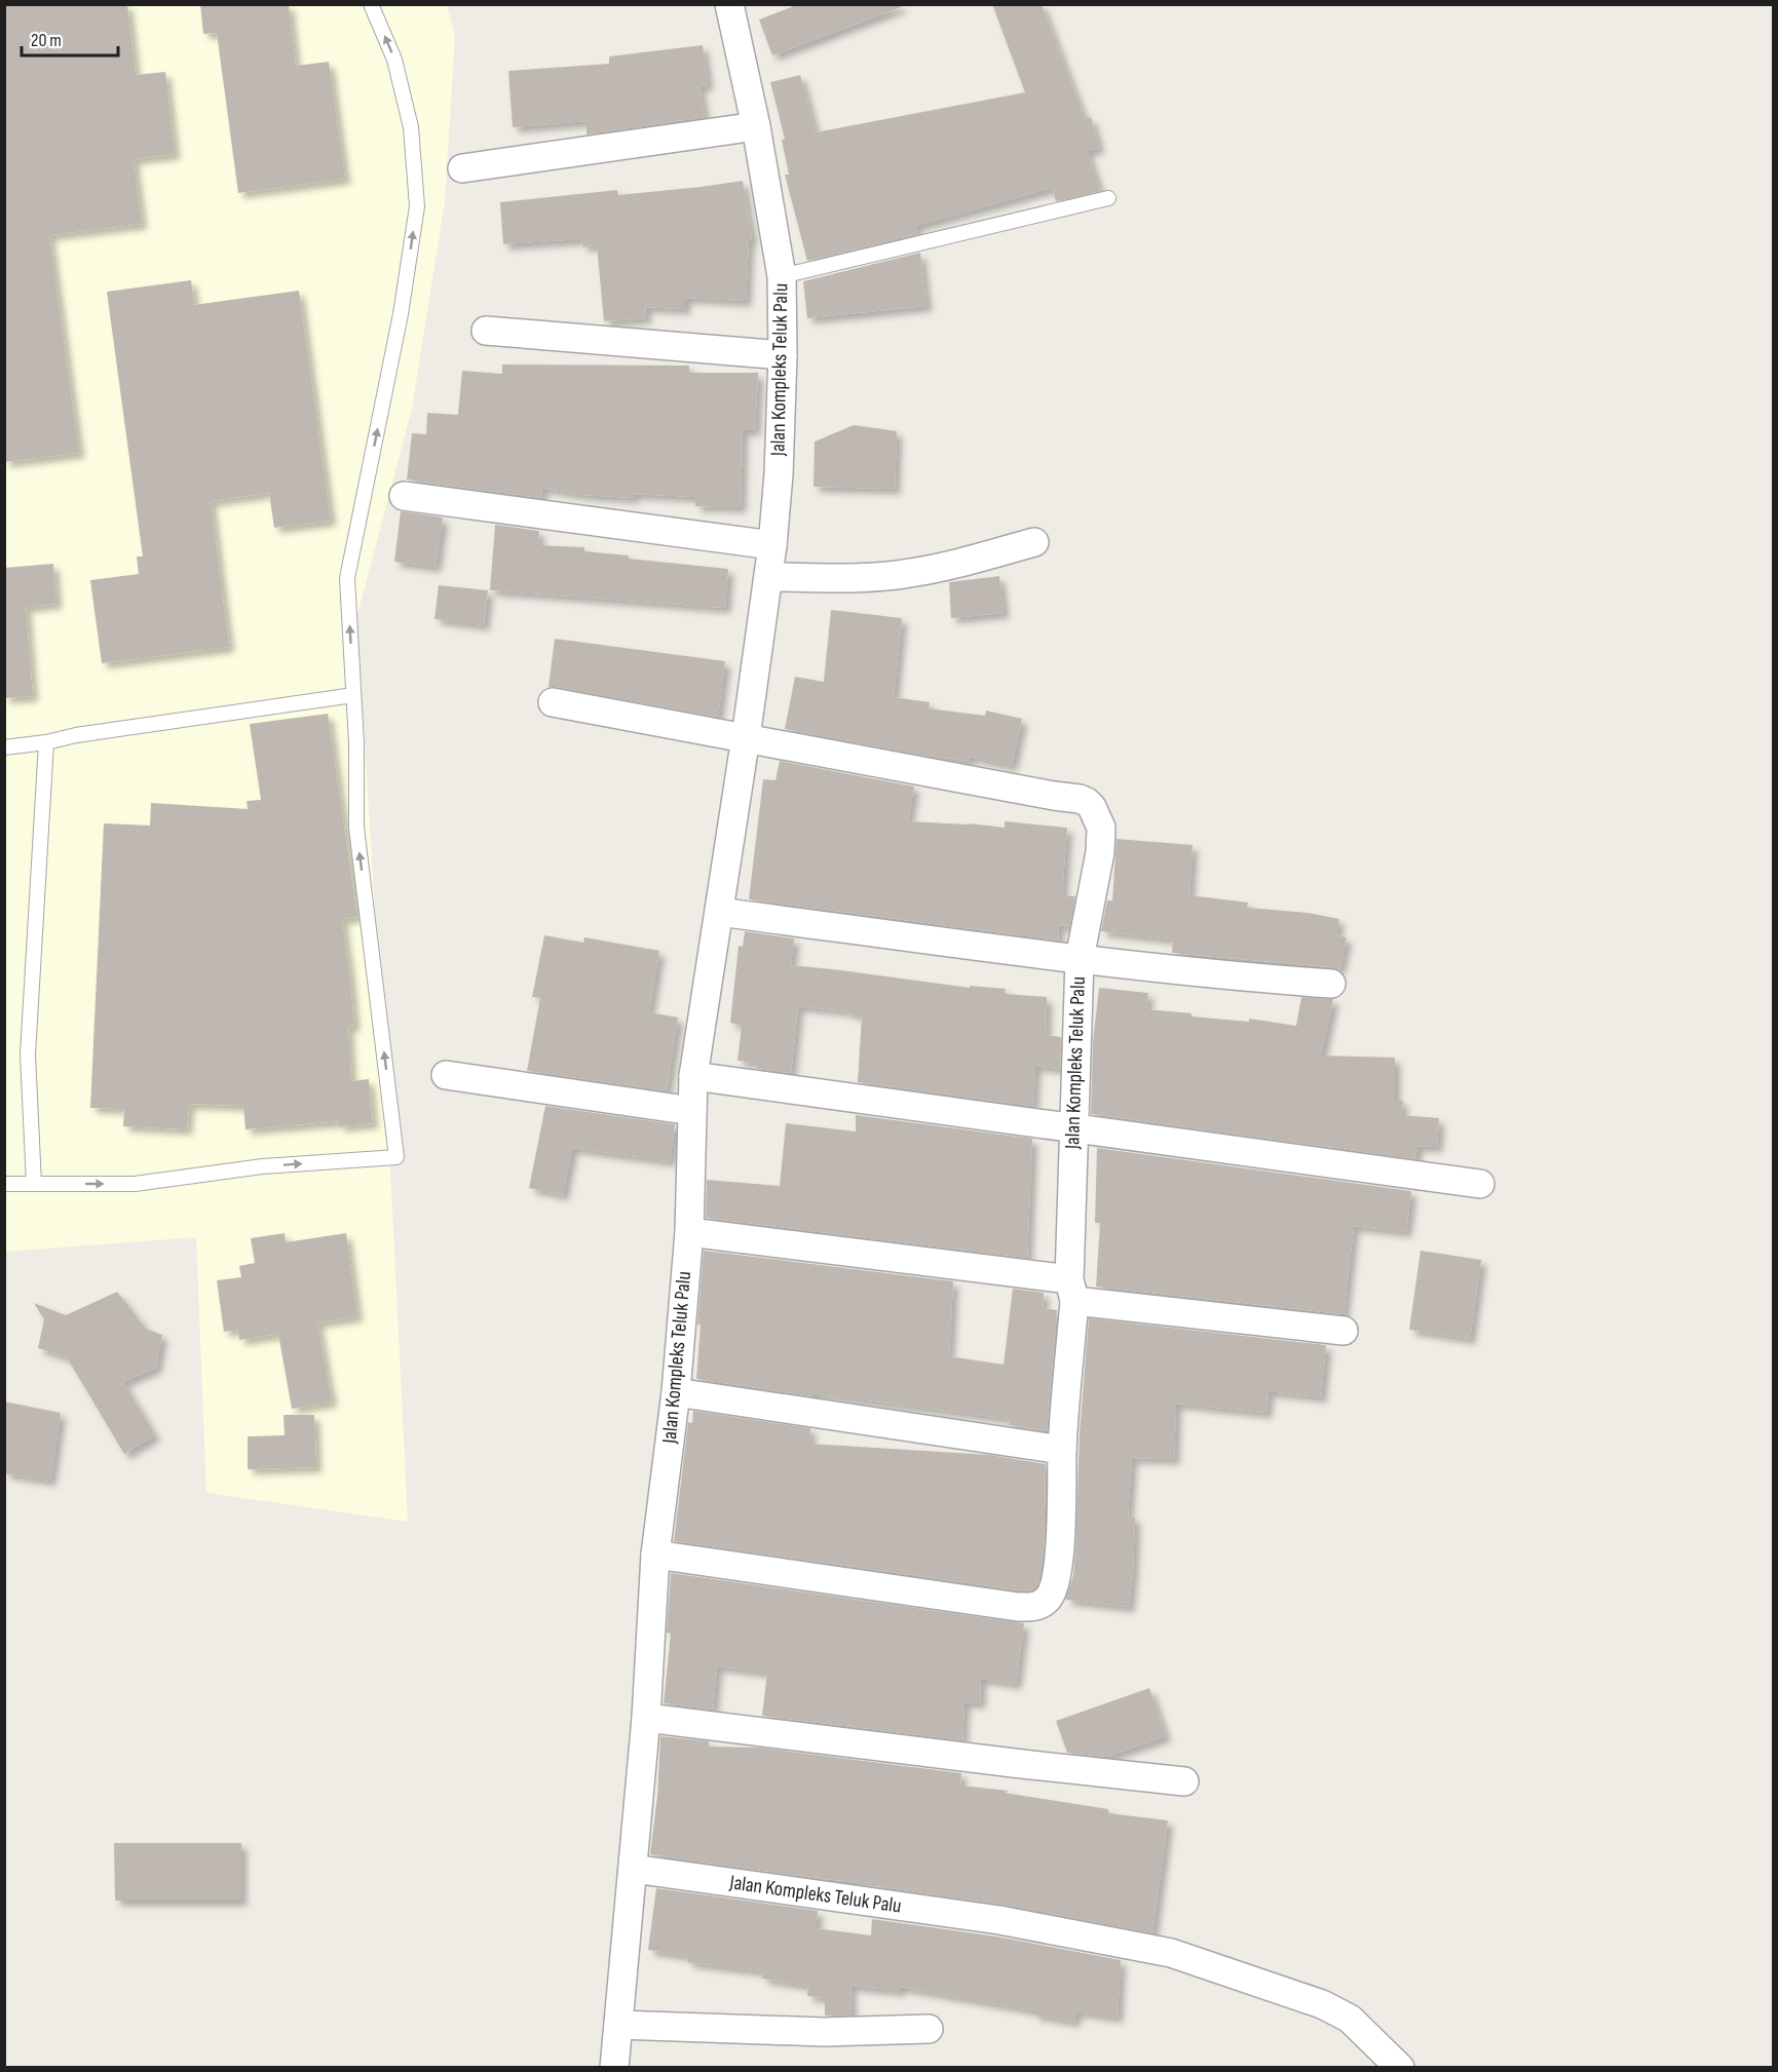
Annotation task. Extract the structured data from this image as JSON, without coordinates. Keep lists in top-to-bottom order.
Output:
{
  "streets": {
    "street": ["Jalan Kompleks Teluk Palu"]
  },
  "scale_bar": "20 m"
}
